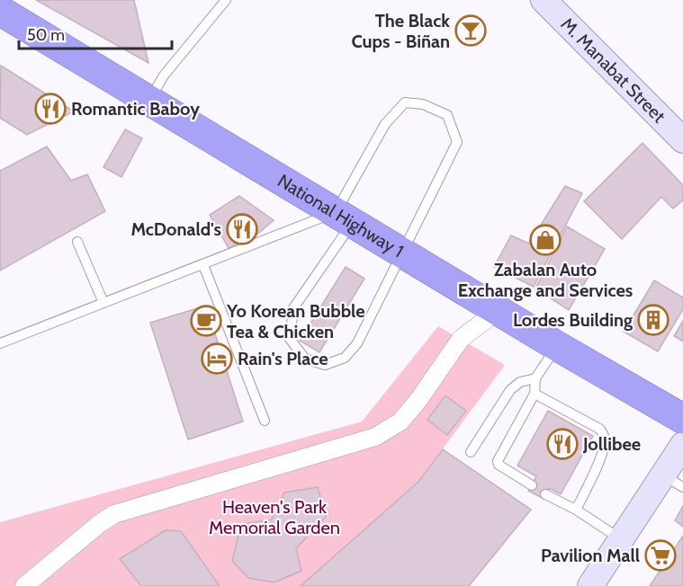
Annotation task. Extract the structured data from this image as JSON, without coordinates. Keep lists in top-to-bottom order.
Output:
{
  "streets": {
    "highway": ["National Highway 1"],
    "main road": ["M. Manabat Street"]
  },
  "parks": ["Heaven's Park Memorial Garden"],
  "places": {
    "bar": ["The Black Cups - Biñan"],
    "restaurant": ["Romantic Baboy", "McDonald's", "Jollibee"],
    "shop": ["Zabalan Auto Exchange and Services"],
    "building": ["Lordes Building"],
    "cafe": ["Yo Korean Bubble Tea & Chicken"],
    "hotel": ["Rain's Place"],
    "supermarket": ["Pavilion Mall"]
  },
  "scale_bar": "50 m"
}
